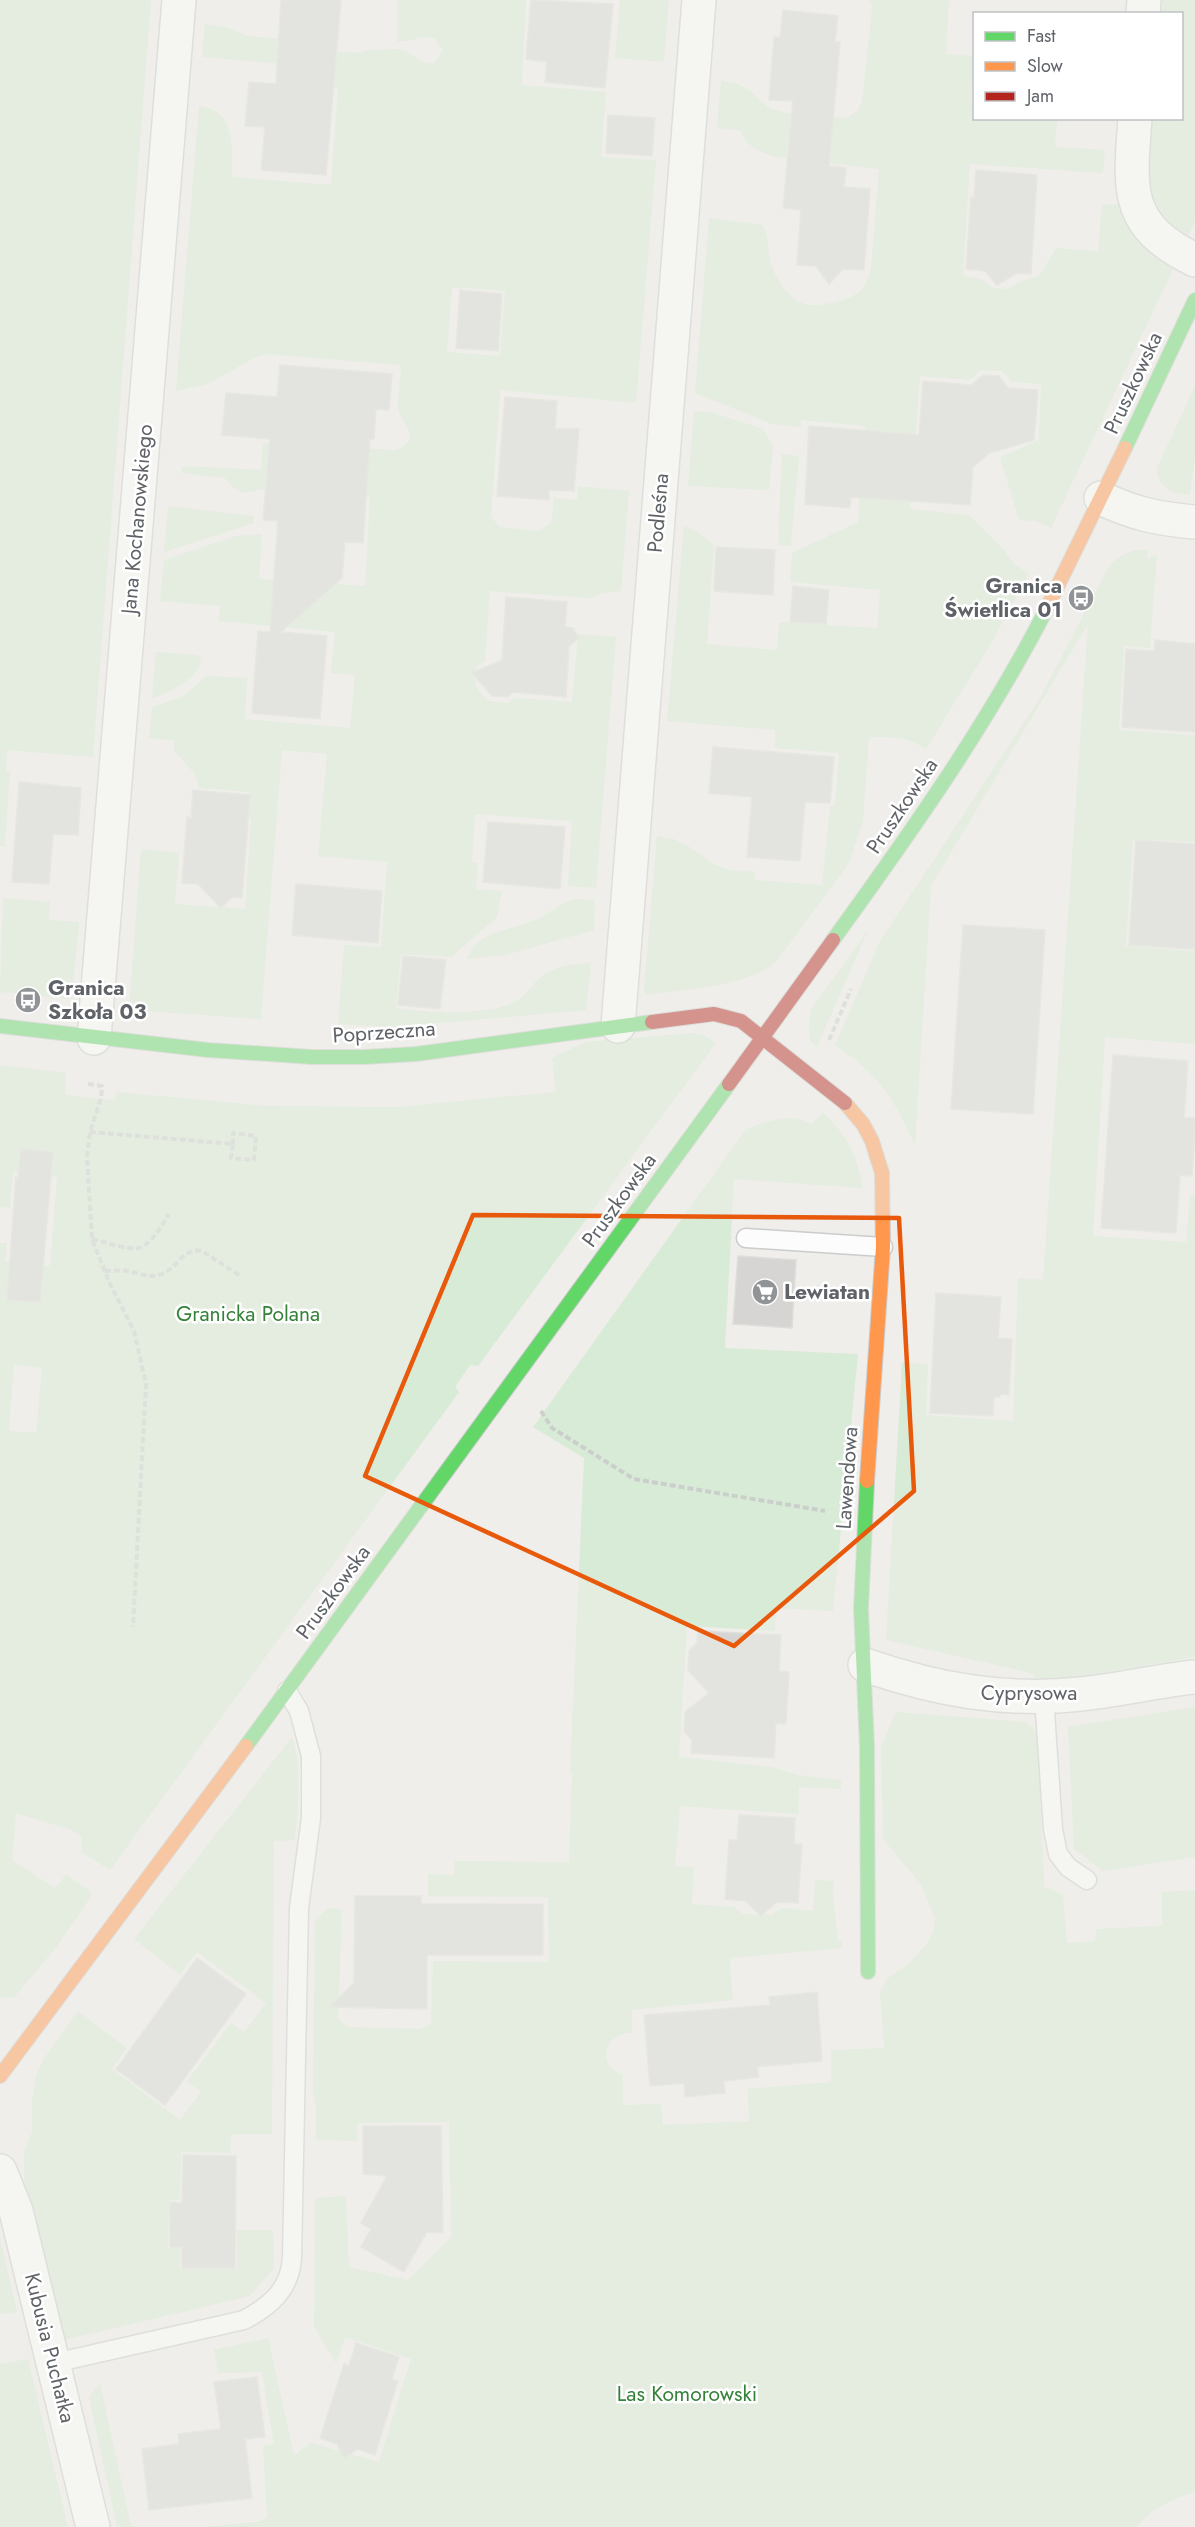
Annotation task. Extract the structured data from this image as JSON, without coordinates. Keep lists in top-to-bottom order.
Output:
{
  "streets": {
    "street": [
      "Pruszkowska",
      "Podleśna",
      "Jana Kochanowskiego",
      "Poprzeczna",
      "Lawendowa",
      "Cyprysowa",
      "Kubusia Puchatka"
    ]
  },
  "crossings": [
    ["Pruszkowska", "Poprzeczna"],
    ["Pruszkowska", "Lawendowa"],
    ["Podleśna", "Poprzeczna"],
    ["Jana Kochanowskiego", "Poprzeczna"],
    ["Poprzeczna", "Lawendowa"],
    ["Lawendowa", "Cyprysowa"]
  ],
  "parks": ["Granicka Polana", "Las Komorowski"],
  "places": {
    "bus stop": ["Granica Świetlica 01", "Granica Szkoła 03"],
    "supermarket": ["Lewiatan"]
  },
  "legend": ["Fast", "Slow", "Jam"]
}
